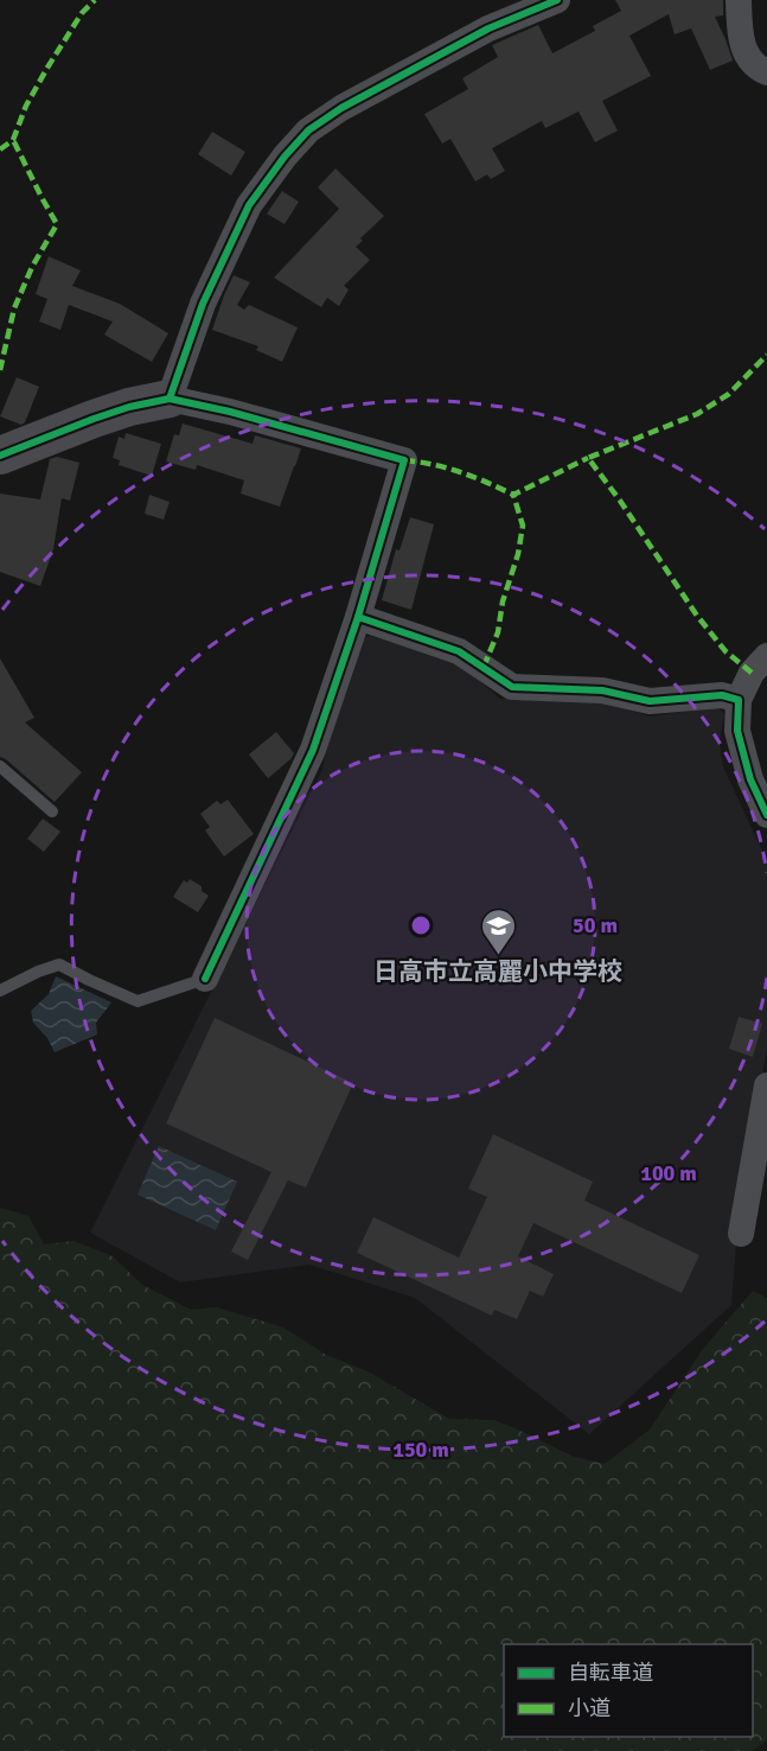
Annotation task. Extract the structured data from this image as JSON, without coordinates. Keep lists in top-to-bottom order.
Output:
{
  "places": {
    "school or university": ["日高市立高麗小中学校"]
  },
  "legend": ["自転車道", "小道"],
  "rings": ["50 m", "100 m", "150 m"]
}
